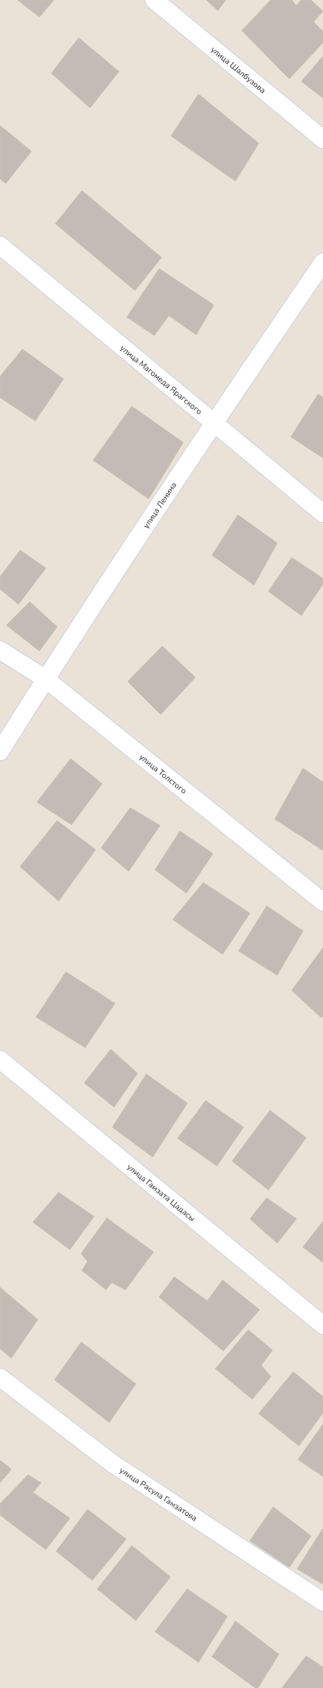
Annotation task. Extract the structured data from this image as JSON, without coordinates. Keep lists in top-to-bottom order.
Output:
{
  "streets": {
    "street": [
      "улица Шалбузова",
      "улица Магомеда Ярагского",
      "улица Ленина",
      "улица Толстого",
      "улица Гамзата Цадасы",
      "улица Расула Гамзатова"
    ]
  },
  "crossings": [
    ["улица Магомеда Ярагского", "улица Ленина"],
    ["улица Ленина", "улица Толстого"]
  ]
}
